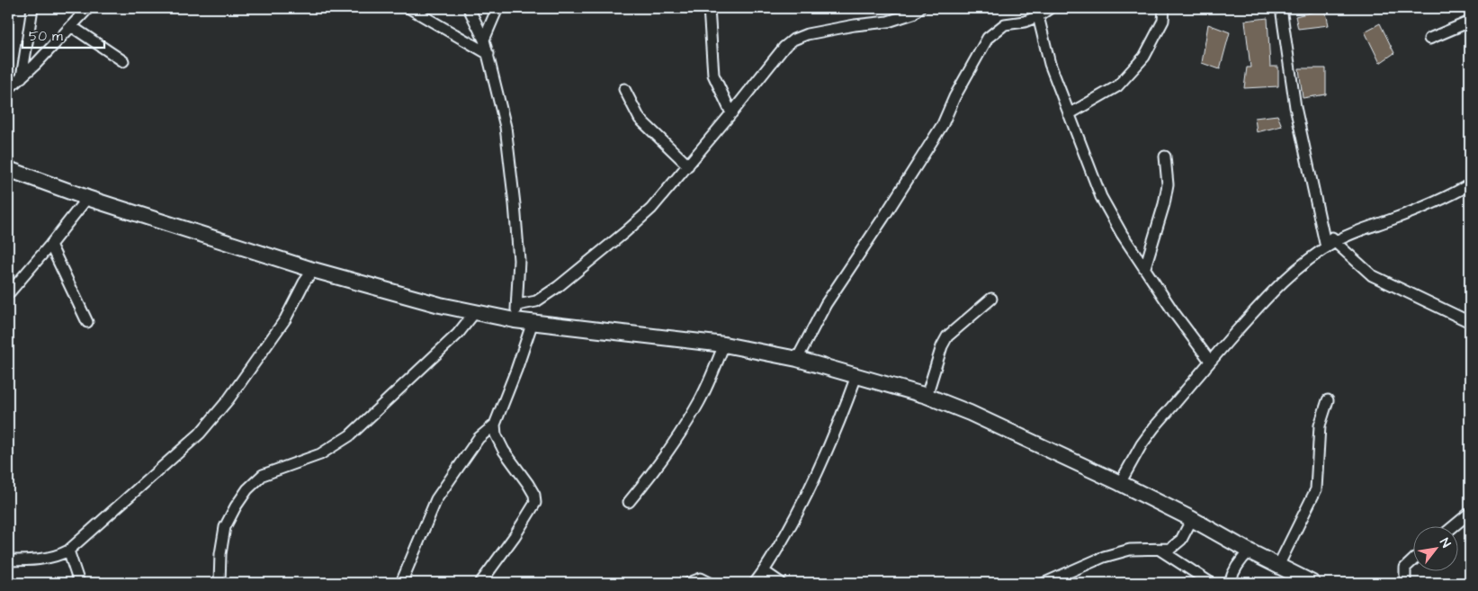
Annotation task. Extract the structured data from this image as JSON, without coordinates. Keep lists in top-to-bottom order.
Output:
{
  "scale_bar": "50 m",
  "north": "top right"
}
